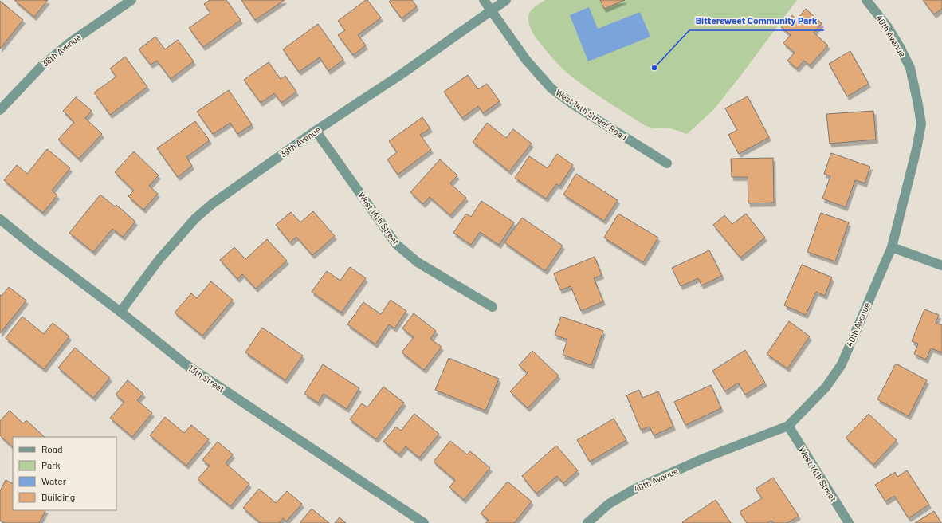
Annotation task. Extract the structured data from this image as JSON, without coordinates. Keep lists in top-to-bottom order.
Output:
{
  "streets": {
    "street": [
      "40th Avenue",
      "38th Avenue",
      "West 14th Street Road",
      "39th Avenue",
      "West 14th Street",
      "13th Street"
    ]
  },
  "crossings": [
    ["40th Avenue", "West 14th Street"],
    ["West 14th Street Road", "39th Avenue"],
    ["39th Avenue", "West 14th Street"],
    ["39th Avenue", "13th Street"]
  ],
  "places": ["Bittersweet Community Park"],
  "legend": [
    "Road",
    "Park",
    "Water",
    "Building"
  ]
}
